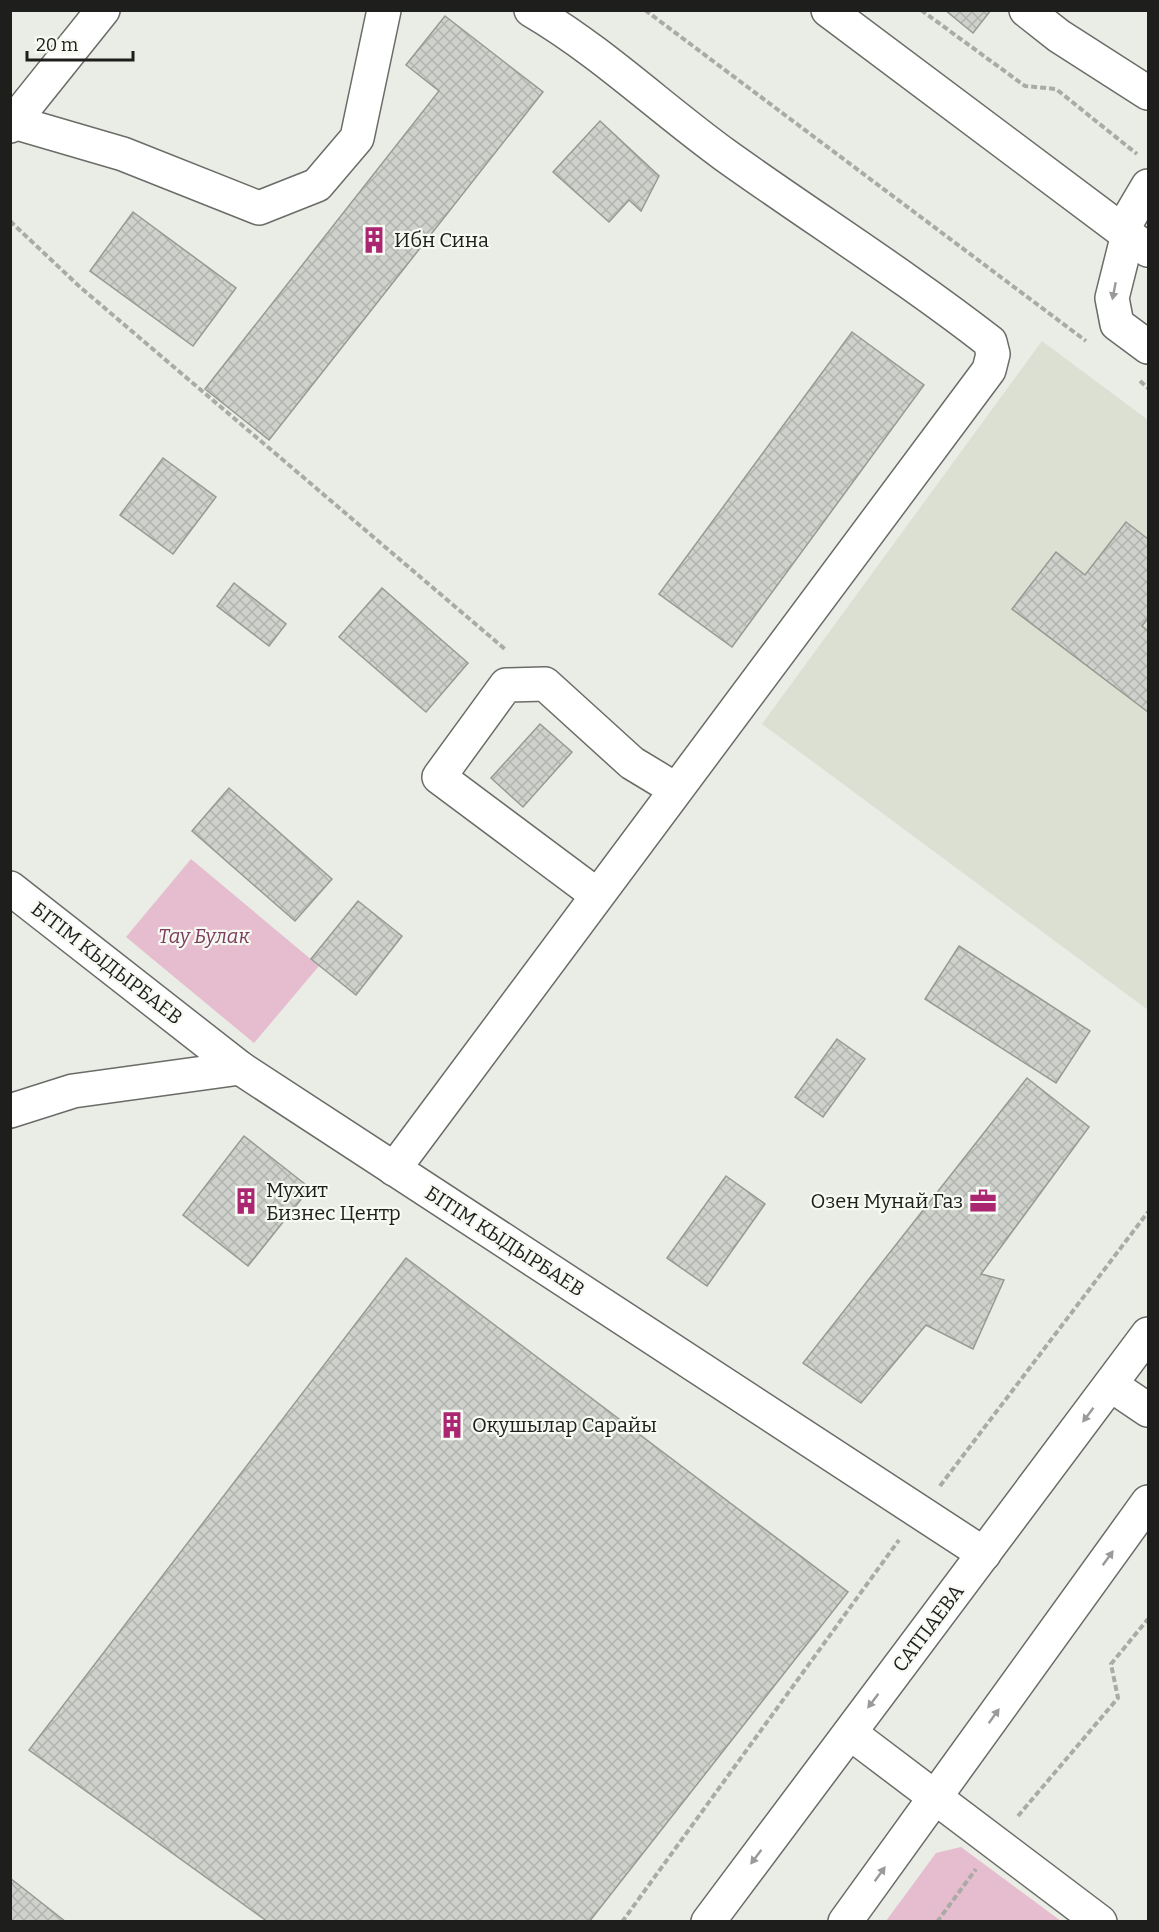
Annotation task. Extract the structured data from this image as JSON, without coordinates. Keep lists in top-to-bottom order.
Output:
{
  "streets": {
    "street": ["БIТIМ КЫДЫРБАЕВ", "САТПАЕВА"]
  },
  "crossings": [
    ["БIТIМ КЫДЫРБАЕВ", "САТПАЕВА"]
  ],
  "parks": ["Тау Булак"],
  "places": {
    "building": ["Ибн Сина", "Мухит Бизнес Центр", "Оқушылар Сарайы"],
    "office": ["Озен Мунай Газ"]
  },
  "scale_bar": "20 m"
}
